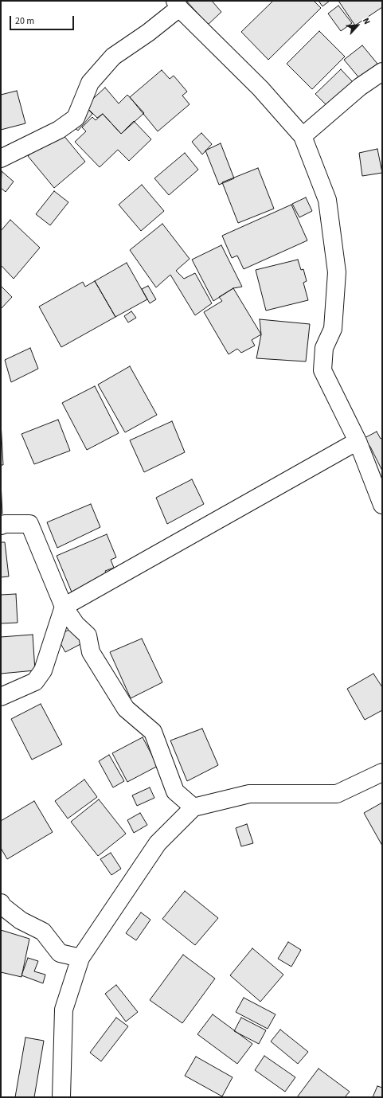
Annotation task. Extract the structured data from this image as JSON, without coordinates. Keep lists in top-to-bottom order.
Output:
{
  "scale_bar": "20 m",
  "north": "top right"
}
